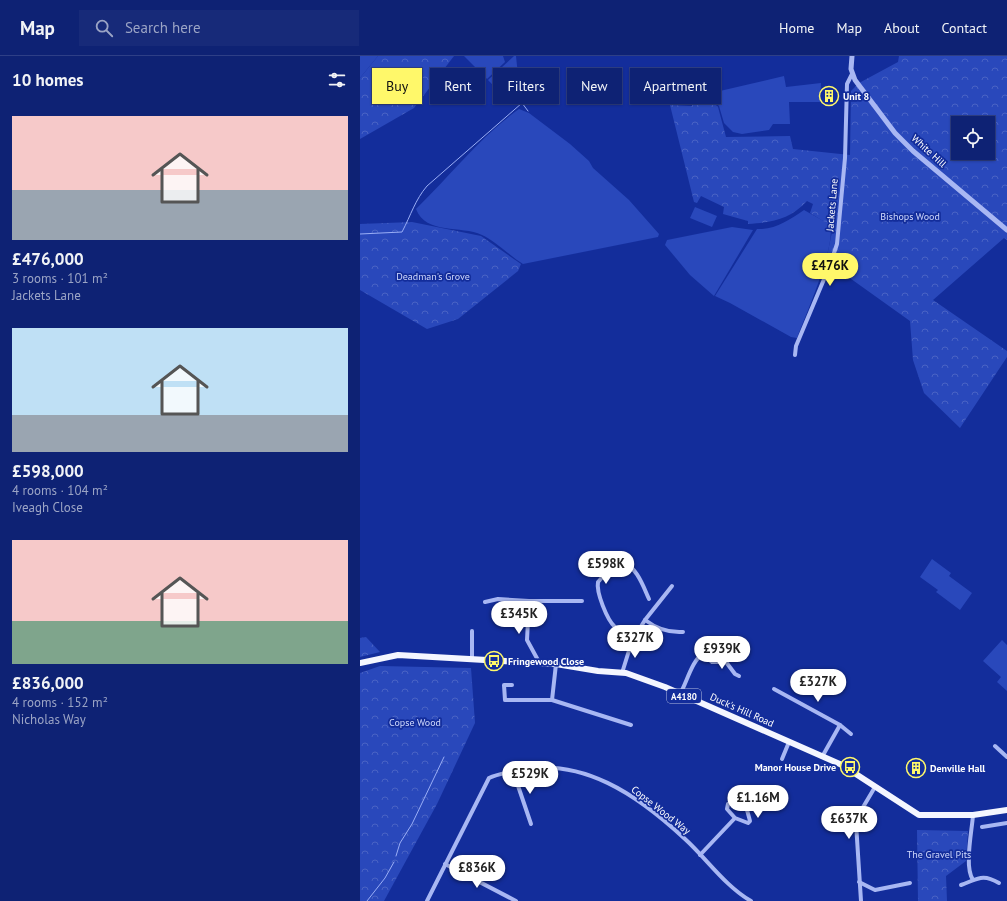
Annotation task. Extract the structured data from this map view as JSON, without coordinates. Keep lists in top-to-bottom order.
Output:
{
  "streets": {
    "main road": ["A4180", "Duck's Hill Road"],
    "street": ["White Hill", "Jackets Lane", "Copse Wood Way"]
  },
  "crossings": [
    ["White Hill", "Jackets Lane"]
  ],
  "parks": [
    "Bishops Wood",
    "Deadman's Grove",
    "Copse Wood",
    "The Gravel Pits"
  ],
  "places": {
    "building": ["Unit 8", "Denville Hall"],
    "bus stop": ["Fringewood Close", "Manor House Drive"]
  },
  "page": {
    "header": "Map",
    "search": "Search here",
    "nav": [
      "Home",
      "Map",
      "About",
      "Contact"
    ],
    "heading": "10 homes",
    "chip": [
      "Buy",
      "Rent",
      "Filters",
      "New",
      "Apartment"
    ],
    "list": [
      {
        "name": "£476,000",
        "note": "3 rooms · 101 m² · Jackets Lane"
      },
      {
        "name": "£598,000",
        "note": "4 rooms · 104 m² · Iveagh Close"
      },
      {
        "name": "£836,000",
        "note": "4 rooms · 152 m² · Nicholas Way"
      }
    ],
    "price": [
      "£476K",
      "£598K",
      "£345K",
      "£327K",
      "£939K",
      "£327K",
      "£529K",
      "£1.16M",
      "£637K",
      "£836K"
    ]
  }
}
